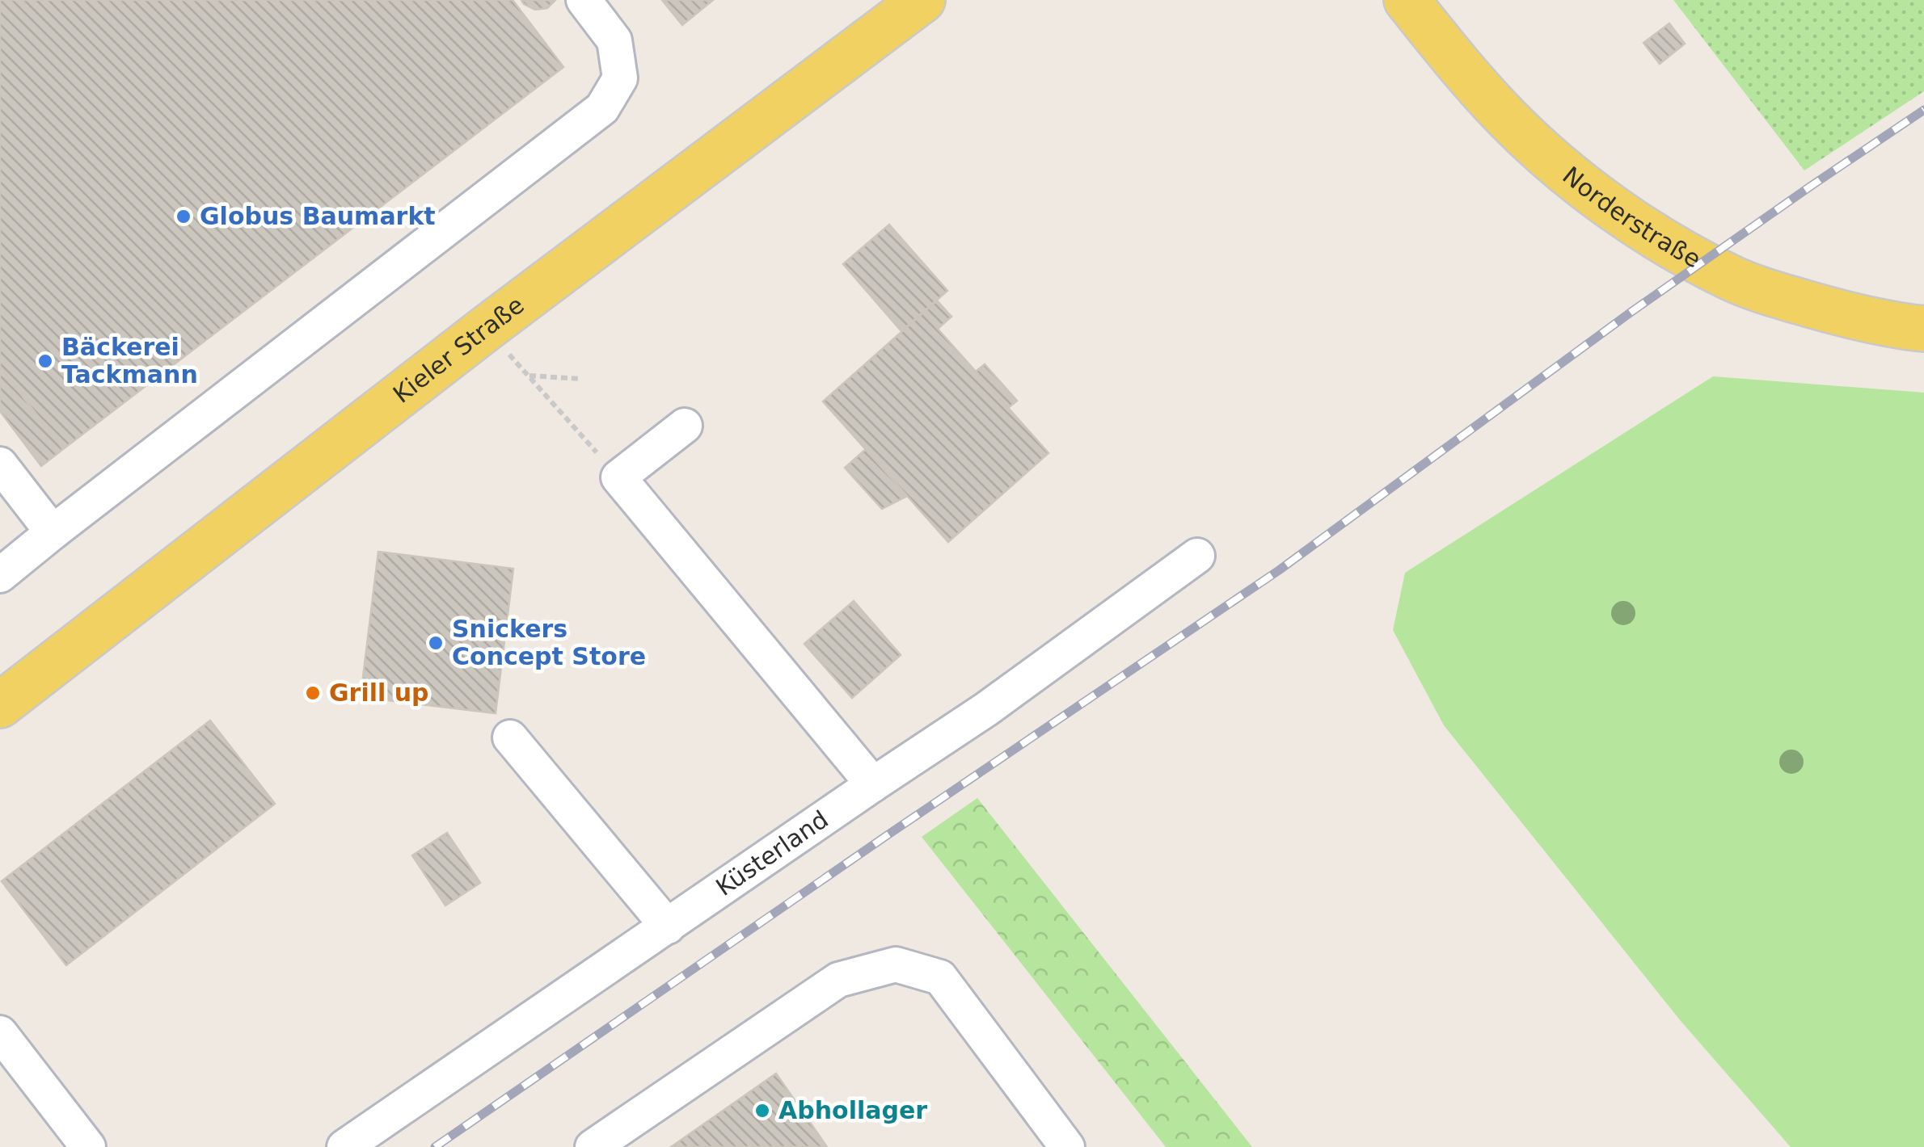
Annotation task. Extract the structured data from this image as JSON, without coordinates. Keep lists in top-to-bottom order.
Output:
{
  "streets": {
    "main road": ["Norderstraße", "Kieler Straße"],
    "street": ["Küsterland"]
  },
  "places": [
    "Globus Baumarkt",
    "Bäckerei Tackmann",
    "Snickers Concept Store",
    "Grill up",
    "Abhollager"
  ]
}
